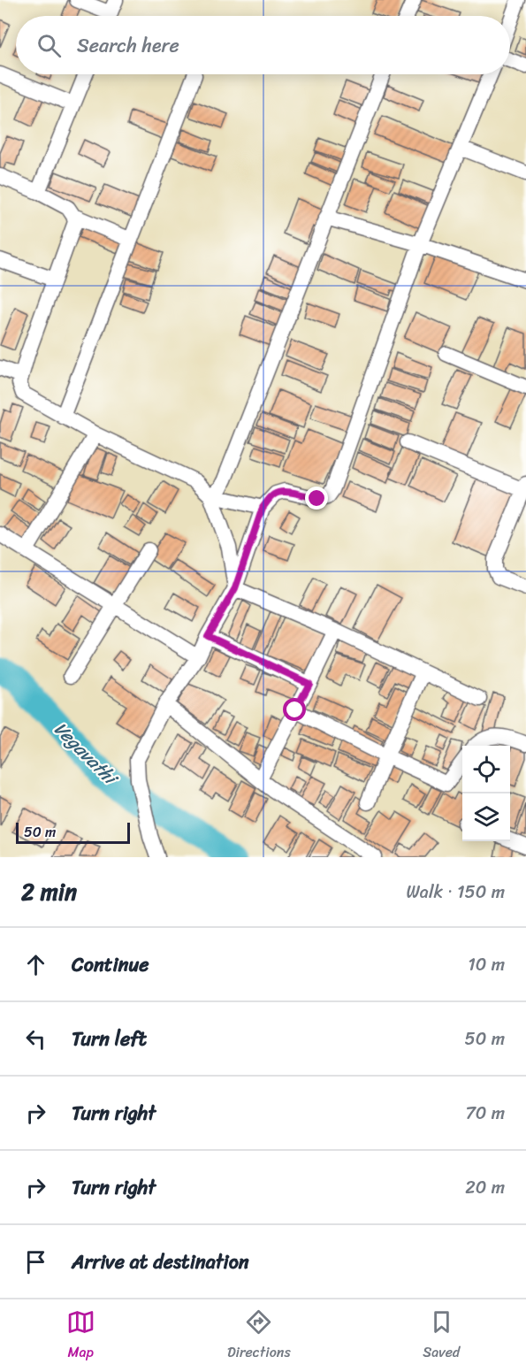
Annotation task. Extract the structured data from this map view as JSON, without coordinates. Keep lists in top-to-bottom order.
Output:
{
  "water": ["Vegavathi"],
  "scale_bar": "50 m",
  "page": {
    "search": "Search here",
    "scale": "50 m",
    "heading": ["2 min", "Walk · 150 m"],
    "list": [
      ["Continue", "10 m"],
      ["Turn left", "50 m"],
      ["Turn right", "70 m"],
      ["Turn right", "20 m"],
      "Arrive at destination"
    ],
    "nav": ["Map", "Directions", "Saved"]
  }
}
